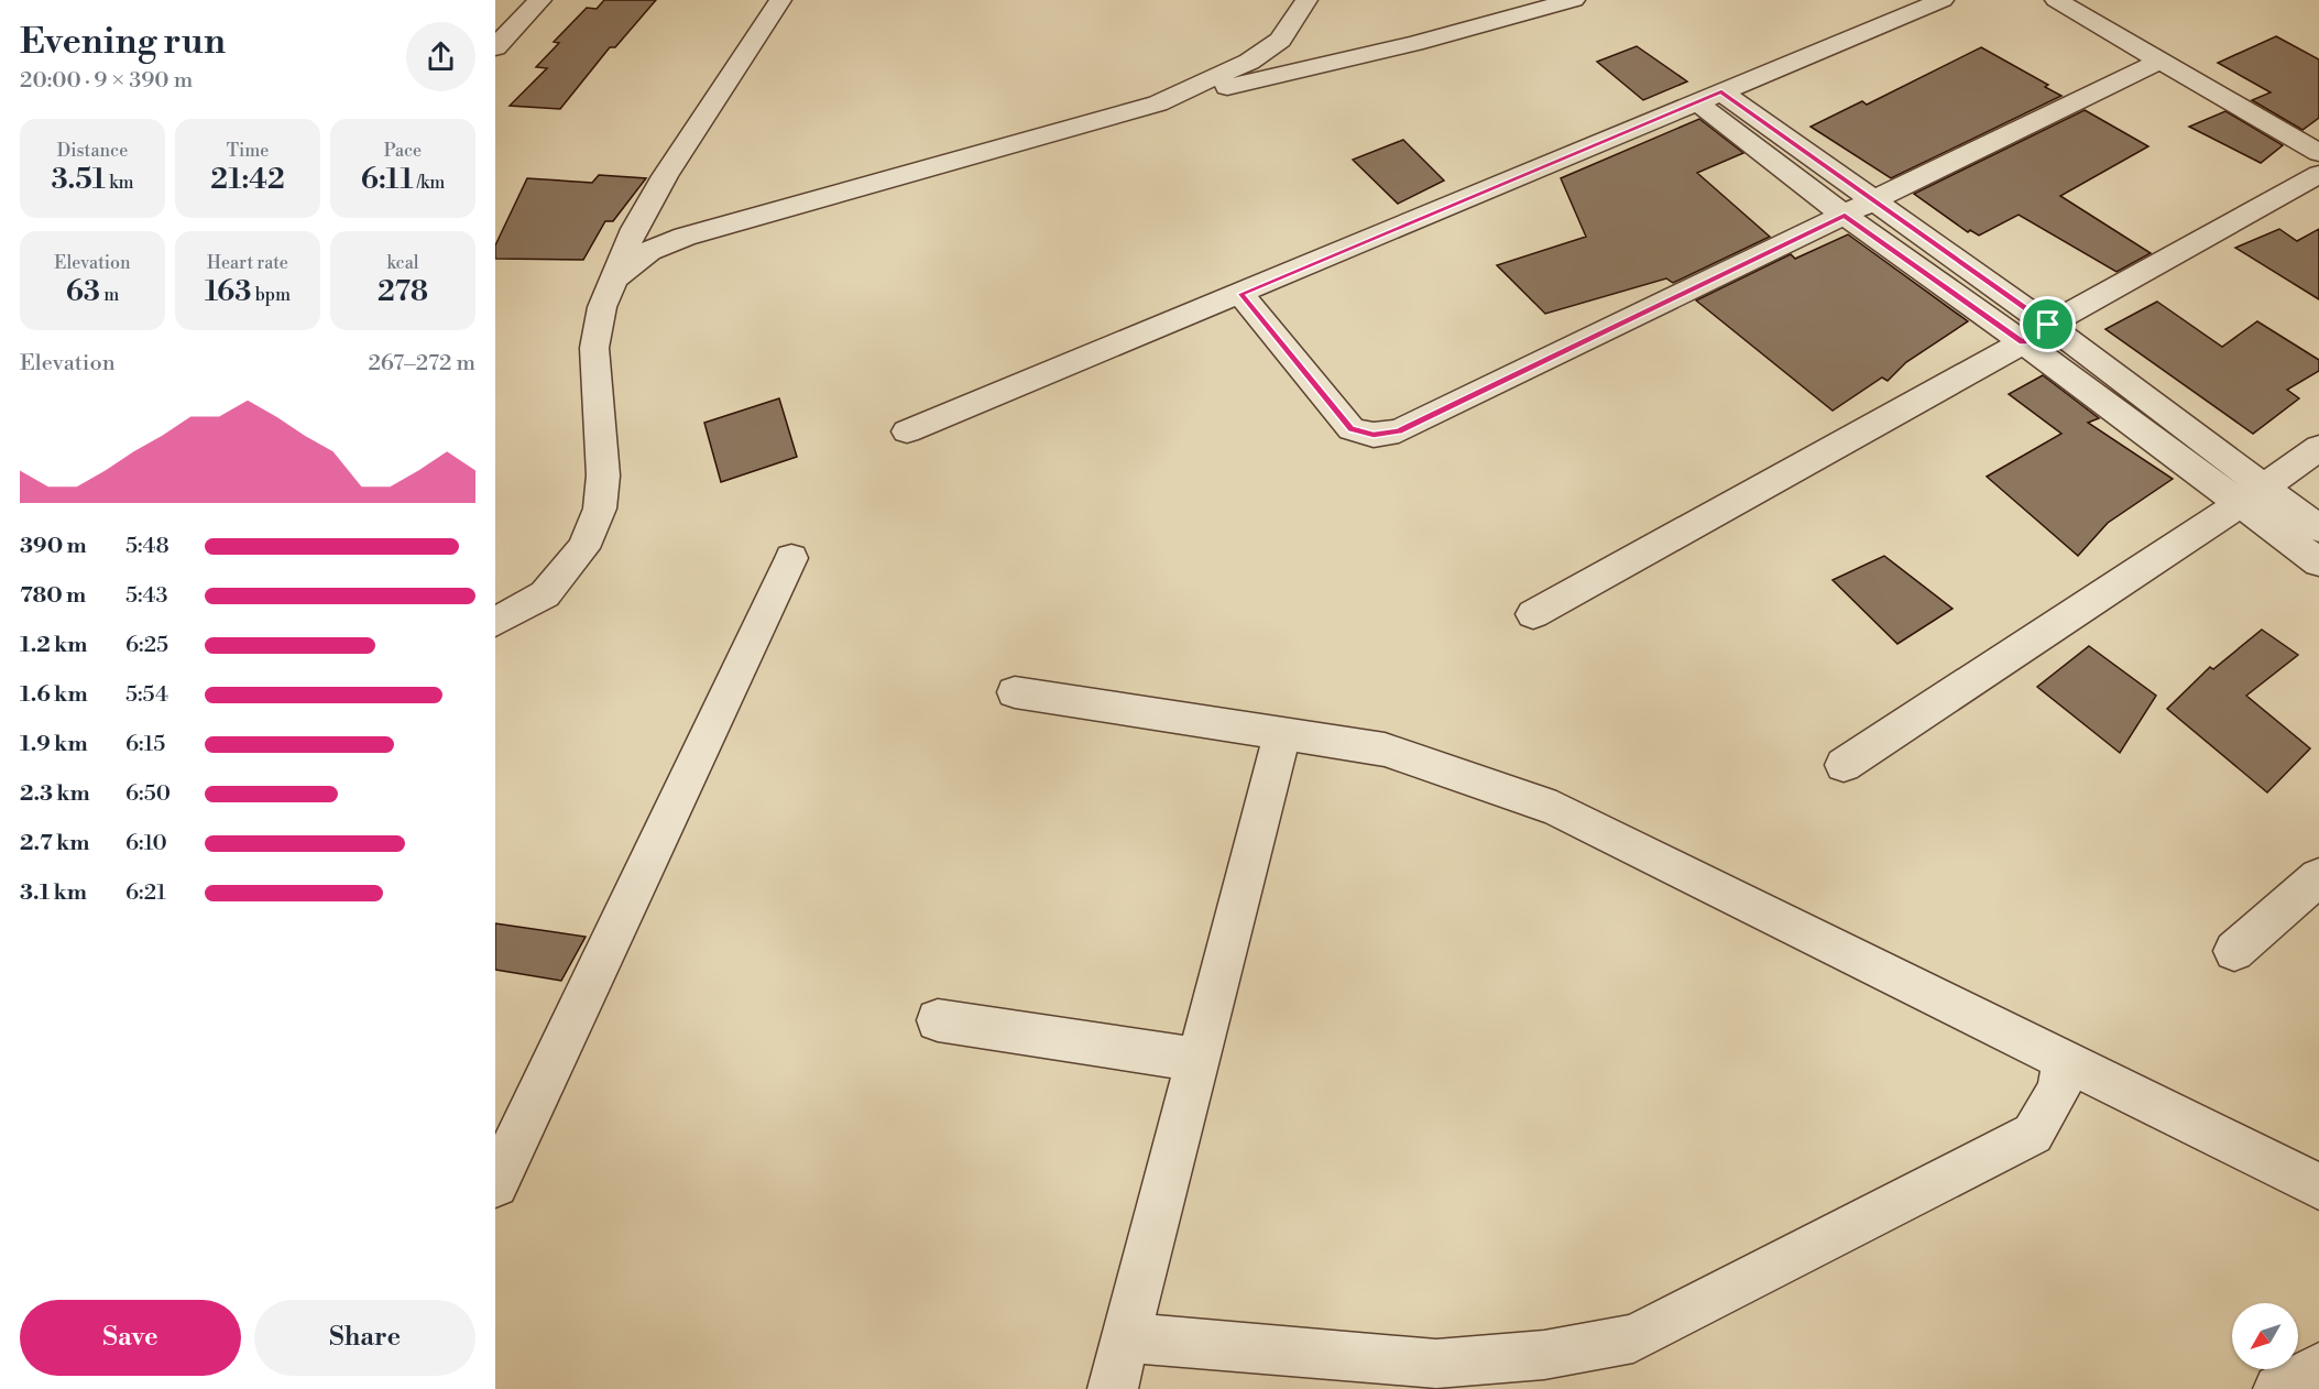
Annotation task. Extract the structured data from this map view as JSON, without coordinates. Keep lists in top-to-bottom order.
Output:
{
  "north": "bottom left",
  "page": {
    "heading": ["Evening run", "20:00 · 9 × 390 m"],
    "stats": [
      ["Distance", "3.51 km"],
      ["Time", "21:42"],
      ["Pace", "6:11 /km"],
      ["Elevation", "63 m"],
      ["Heart rate", "163 bpm"],
      ["kcal", "278"]
    ],
    "chart": ["Elevation", "267–272 m"],
    "list": [
      {
        "name": "390 m",
        "note": "5:48"
      },
      {
        "name": "780 m",
        "note": "5:43"
      },
      {
        "name": "1.2 km",
        "note": "6:25"
      },
      {
        "name": "1.6 km",
        "note": "5:54"
      },
      {
        "name": "1.9 km",
        "note": "6:15"
      },
      {
        "name": "2.3 km",
        "note": "6:50"
      },
      {
        "name": "2.7 km",
        "note": "6:10"
      },
      {
        "name": "3.1 km",
        "note": "6:21"
      }
    ],
    "buttons": ["Save", "Share"]
  }
}
